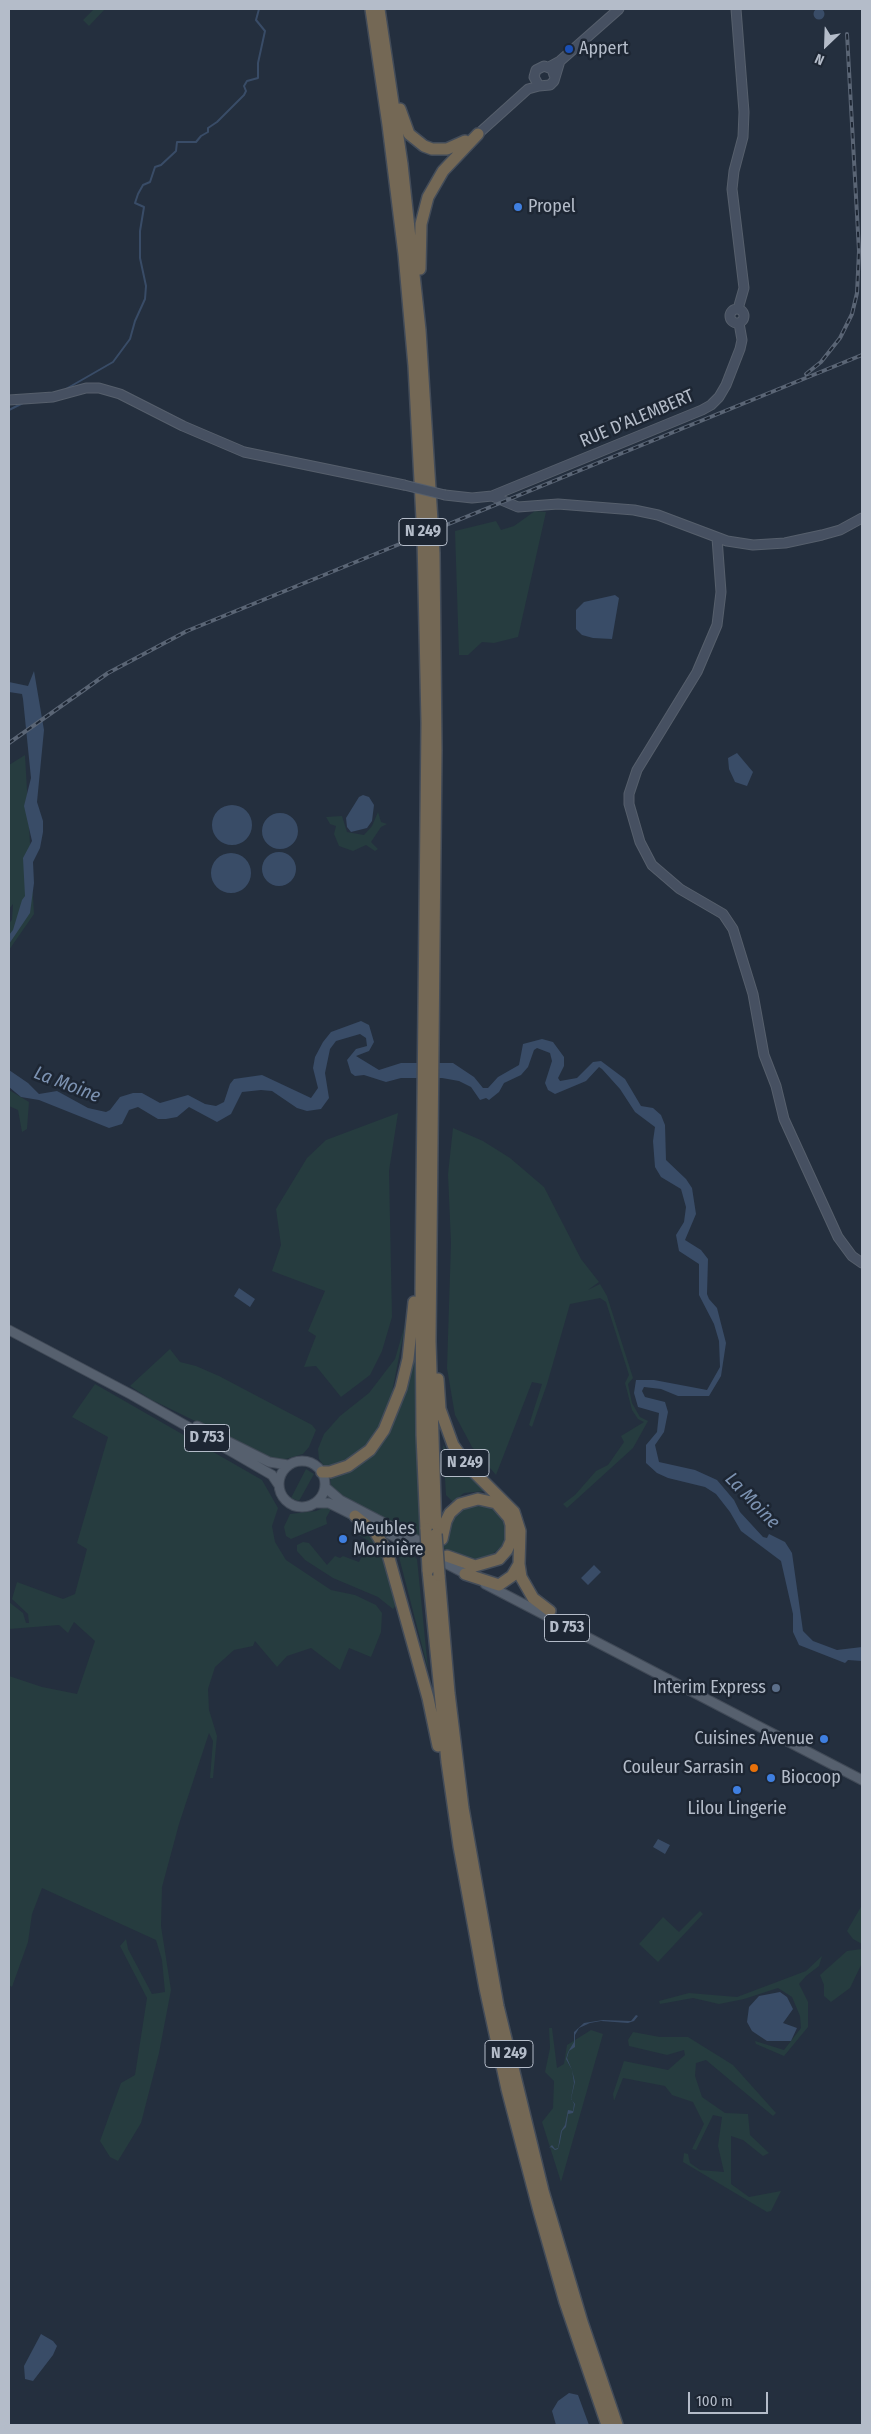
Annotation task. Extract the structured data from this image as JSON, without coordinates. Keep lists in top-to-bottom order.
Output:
{
  "streets": {
    "highway": ["N 249"],
    "main road": ["D 753"],
    "street": ["RUE D’ALEMBERT"]
  },
  "crossings": [
    ["N 249", "D 753"]
  ],
  "water": ["La Moine"],
  "places": [
    "Appert",
    "Propel",
    "Meubles Morinière",
    "Interim Express",
    "Cuisines Avenue",
    "Couleur Sarrasin",
    "Biocoop",
    "Lilou Lingerie"
  ],
  "scale_bar": "100 m",
  "north": "bottom left"
}
